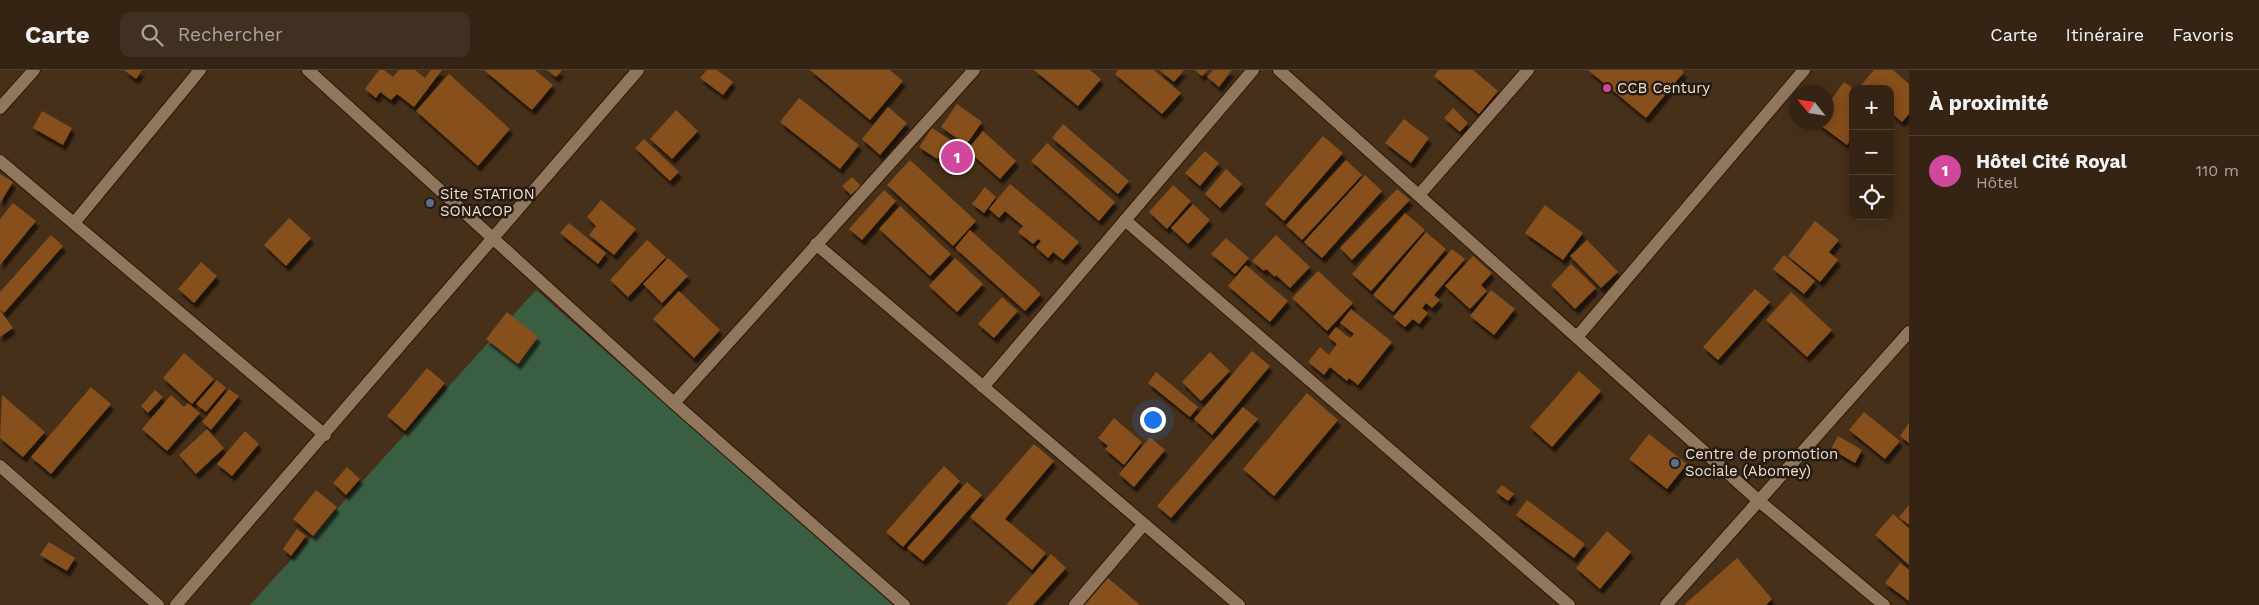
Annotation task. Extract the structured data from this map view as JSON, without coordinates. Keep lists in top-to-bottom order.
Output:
{
  "places": ["CCB Century", "Site STATION SONACOP", "Centre de promotion Sociale (Abomey)"],
  "north": "top left",
  "page": {
    "header": "Carte",
    "search": "Rechercher",
    "nav": ["Carte", "Itinéraire", "Favoris"],
    "heading": "À proximité",
    "map_buttons": ["+", "−"],
    "list": [
      {
        "mark": "1",
        "name": "Hôtel Cité Royal",
        "note": "Hôtel",
        "value": "110 m"
      }
    ],
    "pins": "1"
  }
}
